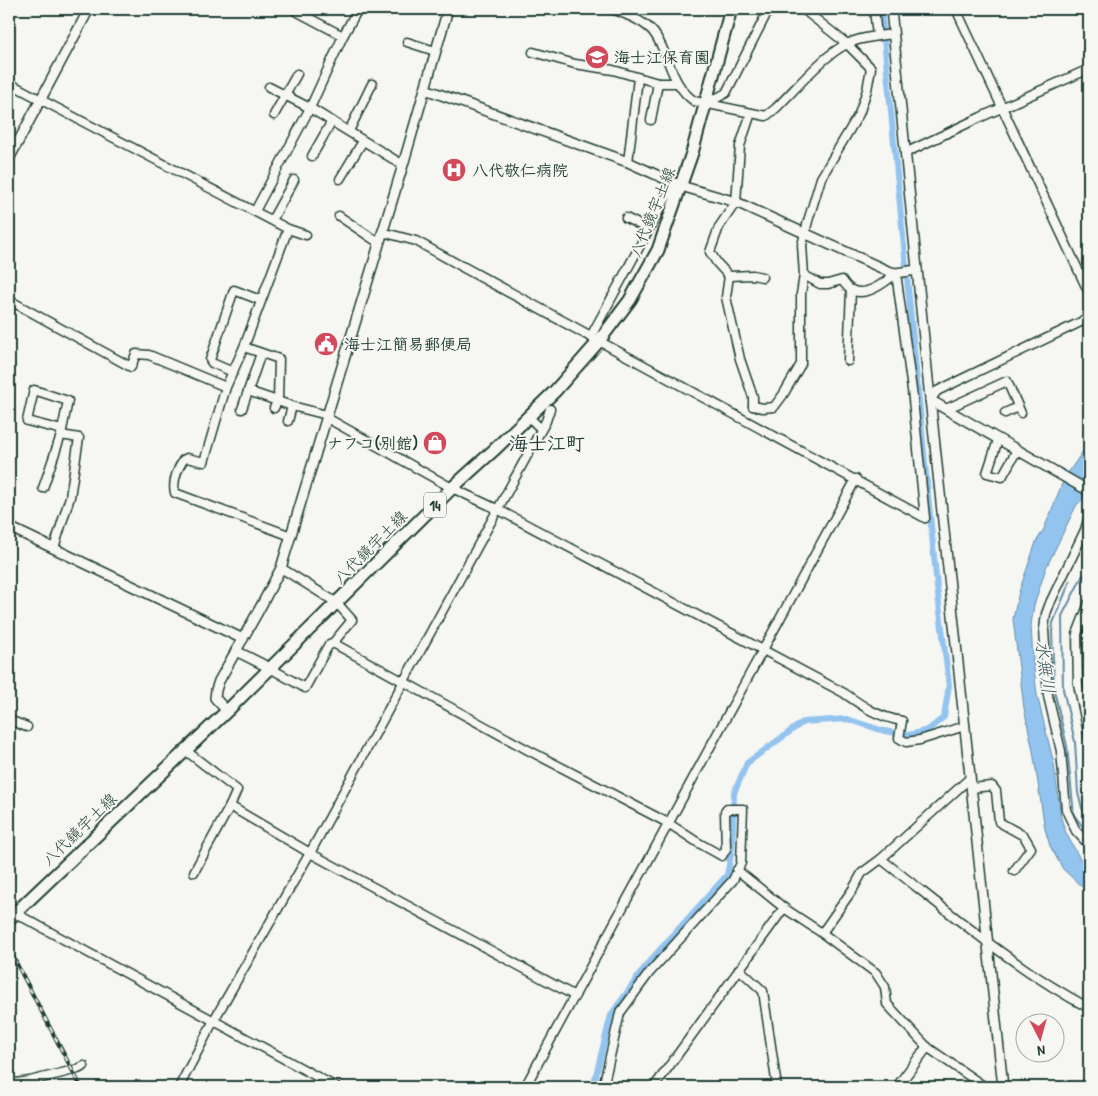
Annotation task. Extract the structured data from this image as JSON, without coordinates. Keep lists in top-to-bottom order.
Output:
{
  "streets": {
    "main road": ["八代鏡宇土線", "14"]
  },
  "districts": ["海士江町"],
  "water": ["水無川"],
  "places": {
    "school or university": ["海士江保育園"],
    "hospital": ["八代敬仁病院"],
    "public building": ["海士江簡易郵便局"],
    "shop": ["ナフコ(別館)"]
  },
  "north": "bottom"
}
